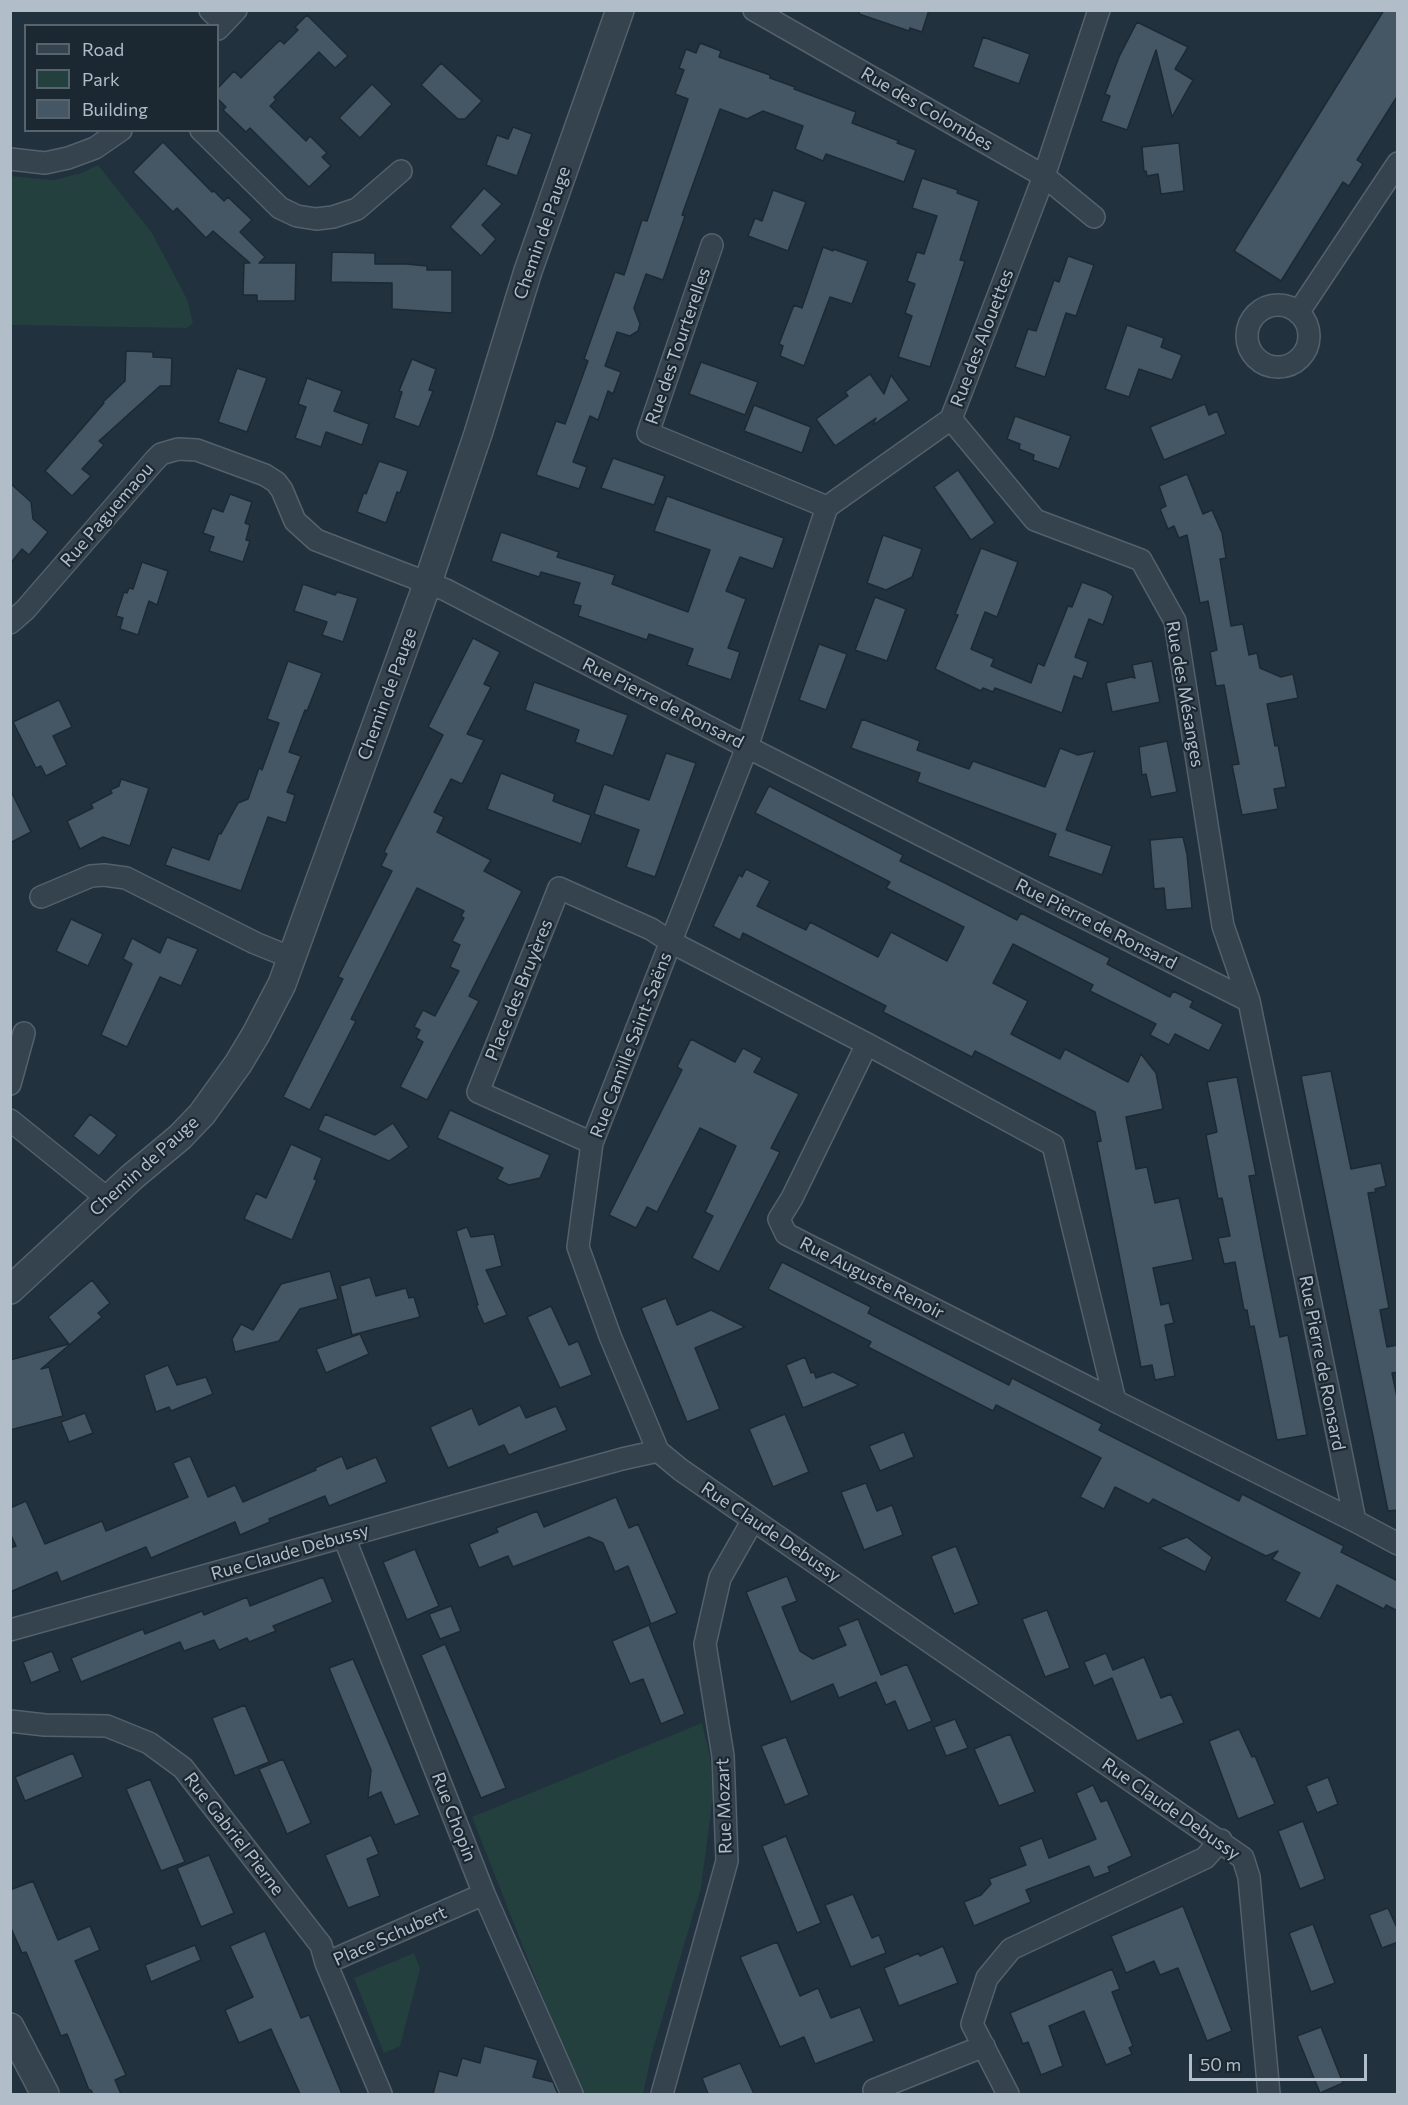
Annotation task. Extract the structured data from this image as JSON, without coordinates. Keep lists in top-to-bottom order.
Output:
{
  "streets": {
    "street": [
      "Rue des Colombes",
      "Chemin de Pauge",
      "Rue des Alouettes",
      "Rue des Tourterelles",
      "Rue Paguemaou",
      "Rue des Mésanges",
      "Rue Pierre de Ronsard",
      "Place des Bruyères",
      "Rue Camille Saint-Saëns",
      "Rue Auguste Renoir",
      "Rue Claude Debussy",
      "Rue Mozart",
      "Rue Chopin",
      "Rue Gabriel Pierne",
      "Place Schubert"
    ]
  },
  "crossings": [
    ["Rue des Colombes", "Rue des Alouettes"],
    ["Chemin de Pauge", "Rue Paguemaou"],
    ["Chemin de Pauge", "Rue Pierre de Ronsard"],
    ["Rue des Alouettes", "Rue des Tourterelles"],
    ["Rue des Alouettes", "Rue des Mésanges"],
    ["Rue Paguemaou", "Rue Pierre de Ronsard"],
    ["Rue des Mésanges", "Rue Pierre de Ronsard"],
    ["Rue Pierre de Ronsard", "Rue Camille Saint-Saëns"],
    ["Rue Pierre de Ronsard", "Rue Auguste Renoir"],
    ["Place des Bruyères", "Rue Camille Saint-Saëns"],
    ["Rue Camille Saint-Saëns", "Rue Claude Debussy"],
    ["Rue Claude Debussy", "Rue Mozart"],
    ["Rue Claude Debussy", "Rue Chopin"],
    ["Rue Chopin", "Place Schubert"],
    ["Rue Gabriel Pierne", "Place Schubert"]
  ],
  "legend": ["Road", "Park", "Building"],
  "scale_bar": "50 m"
}
